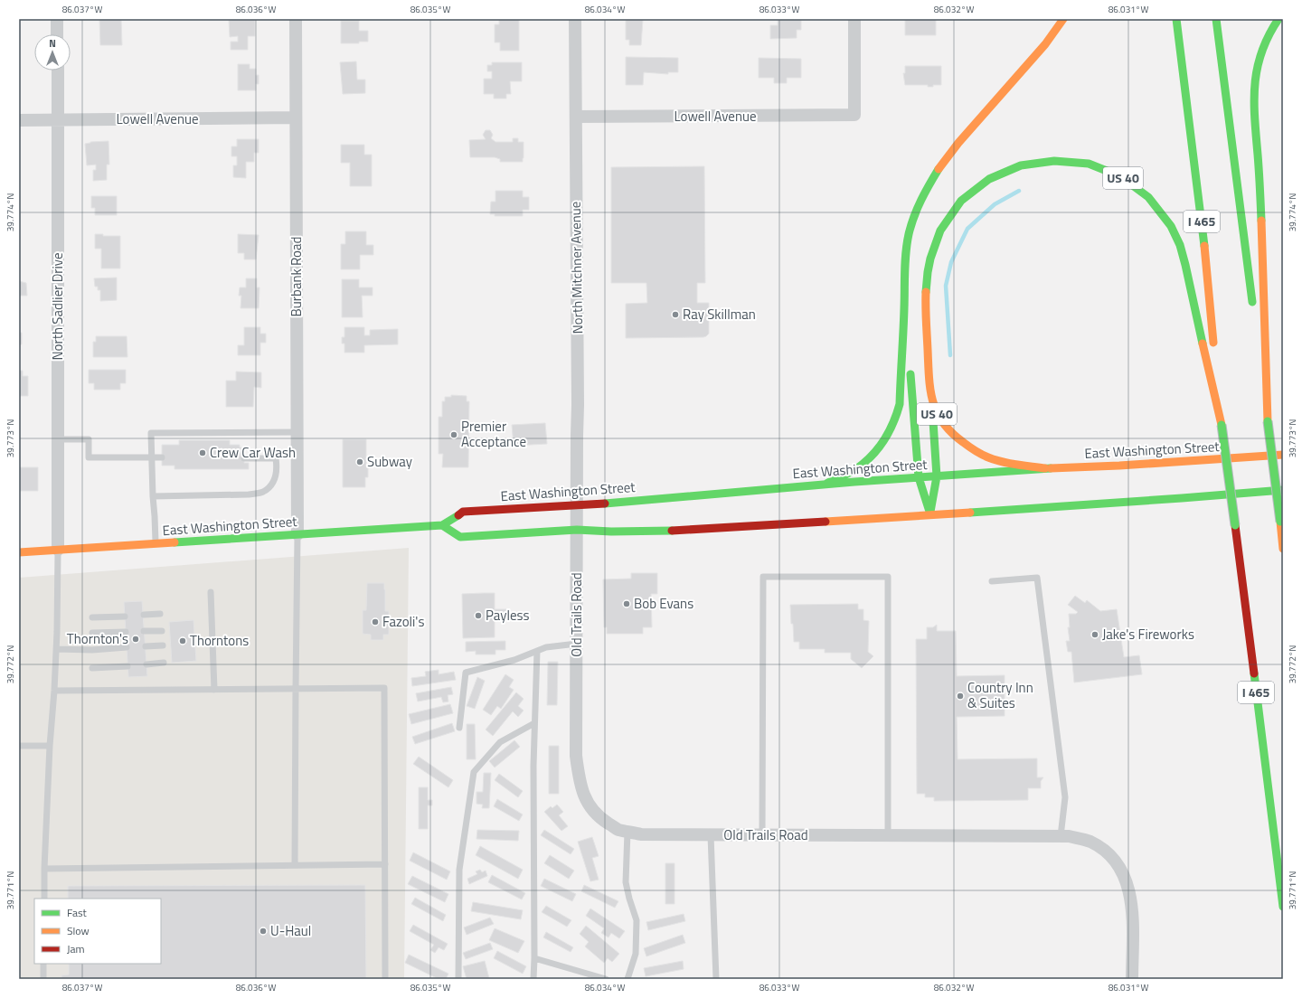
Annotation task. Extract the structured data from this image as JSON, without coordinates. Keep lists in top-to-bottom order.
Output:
{
  "streets": {
    "main road": ["US 40", "I 465", "East Washington Street"],
    "street": [
      "Lowell Avenue",
      "North Mitchner Avenue",
      "Burbank Road",
      "North Sadlier Drive",
      "Old Trails Road"
    ]
  },
  "crossings": [
    ["Lowell Avenue", "North Mitchner Avenue"],
    ["Lowell Avenue", "Burbank Road"],
    ["Lowell Avenue", "North Sadlier Drive"],
    ["US 40", "I 465"],
    ["US 40", "East Washington Street"],
    ["North Mitchner Avenue", "East Washington Street"],
    ["North Mitchner Avenue", "Old Trails Road"],
    ["Burbank Road", "East Washington Street"],
    ["North Sadlier Drive", "East Washington Street"],
    ["East Washington Street", "Old Trails Road"]
  ],
  "places": [
    "Ray Skillman",
    "Premier Acceptance",
    "Crew Car Wash",
    "Subway",
    "Bob Evans",
    "Payless",
    "Fazoli's",
    "Jake's Fireworks",
    "Thornton's",
    "Thorntons",
    "Country Inn & Suites",
    "U-Haul"
  ],
  "legend": ["Fast", "Slow", "Jam"],
  "north": "top",
  "coordinates": [
    "86.037°W",
    "86.036°W",
    "86.035°W",
    "86.034°W",
    "86.033°W",
    "86.032°W",
    "86.031°W",
    "39.774°N",
    "39.773°N",
    "39.772°N",
    "39.771°N"
  ]
}
